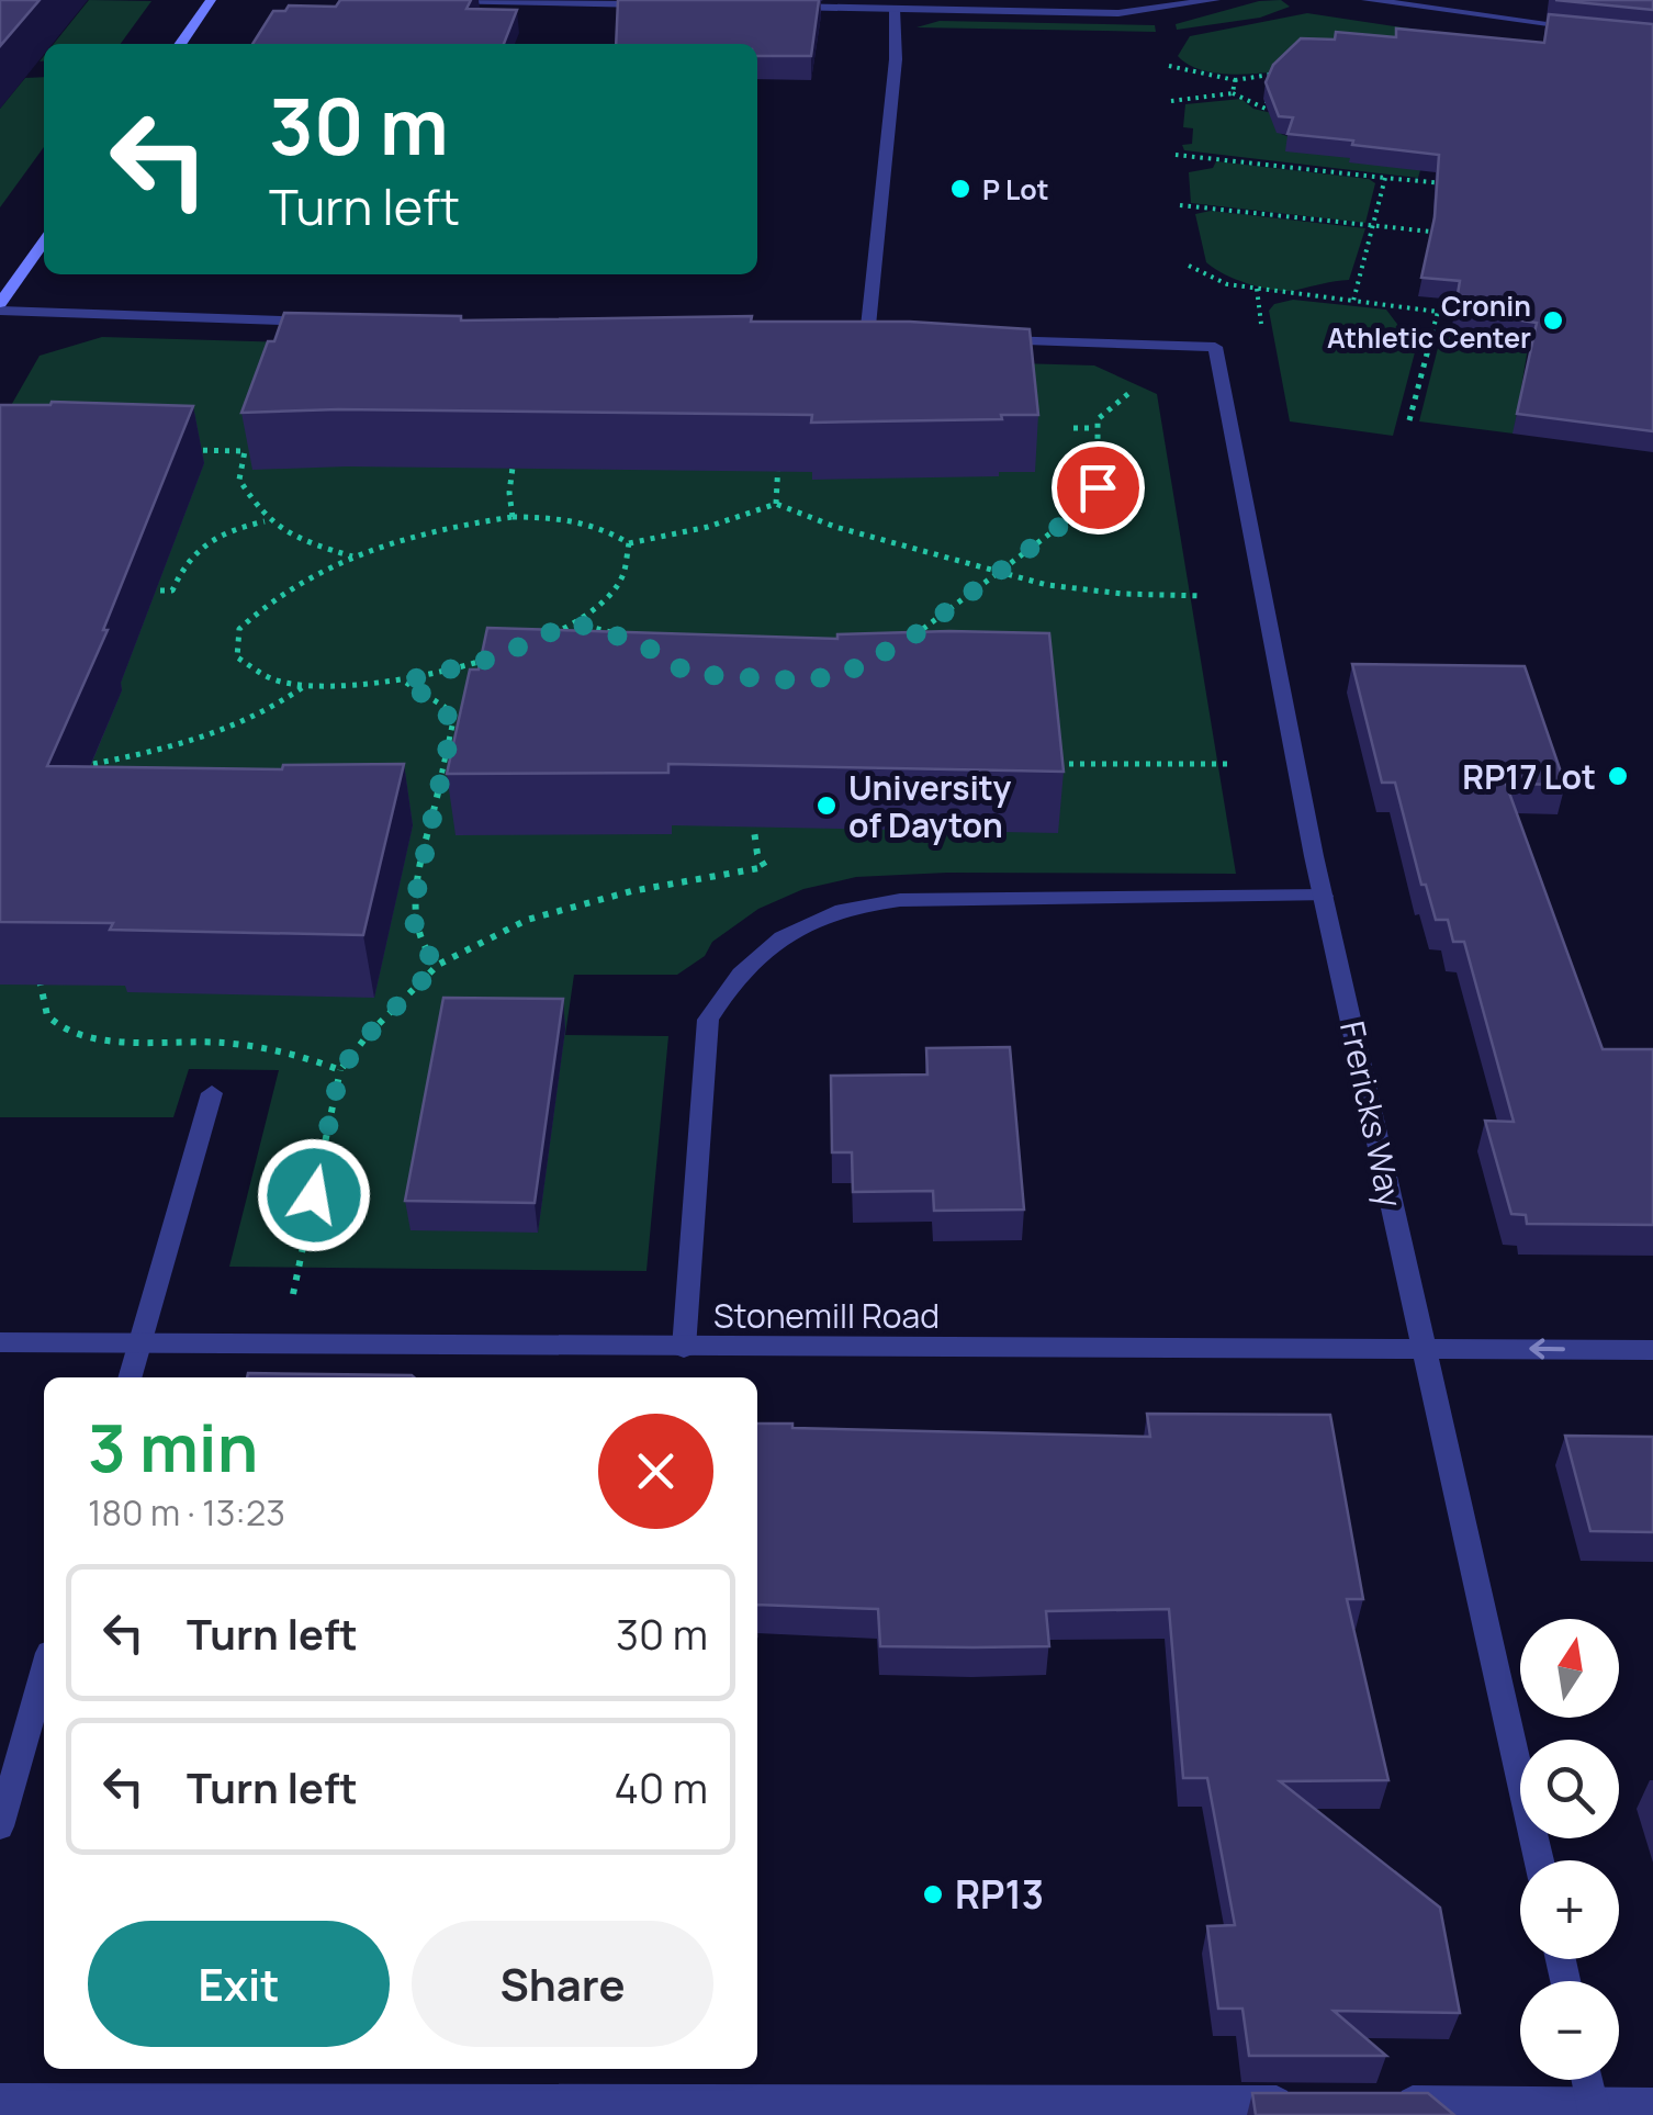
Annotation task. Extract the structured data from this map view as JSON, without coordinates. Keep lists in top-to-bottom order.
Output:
{
  "streets": {
    "street": ["Frericks Way", "Stonemill Road"]
  },
  "crossings": [
    ["Frericks Way", "Stonemill Road"]
  ],
  "places": [
    "P Lot",
    "Cronin Athletic Center",
    "RP17 Lot",
    "University of Dayton",
    "RP13"
  ],
  "north": "top",
  "page": {
    "turn": ["30 m", "Turn left"],
    "heading": ["3 min", "180 m · 13:23"],
    "list": [
      {
        "name": "Turn left",
        "value": "30 m"
      },
      {
        "name": "Turn left",
        "value": "40 m"
      }
    ],
    "map_buttons": ["+", "−"],
    "buttons": ["Exit", "Share"]
  }
}
